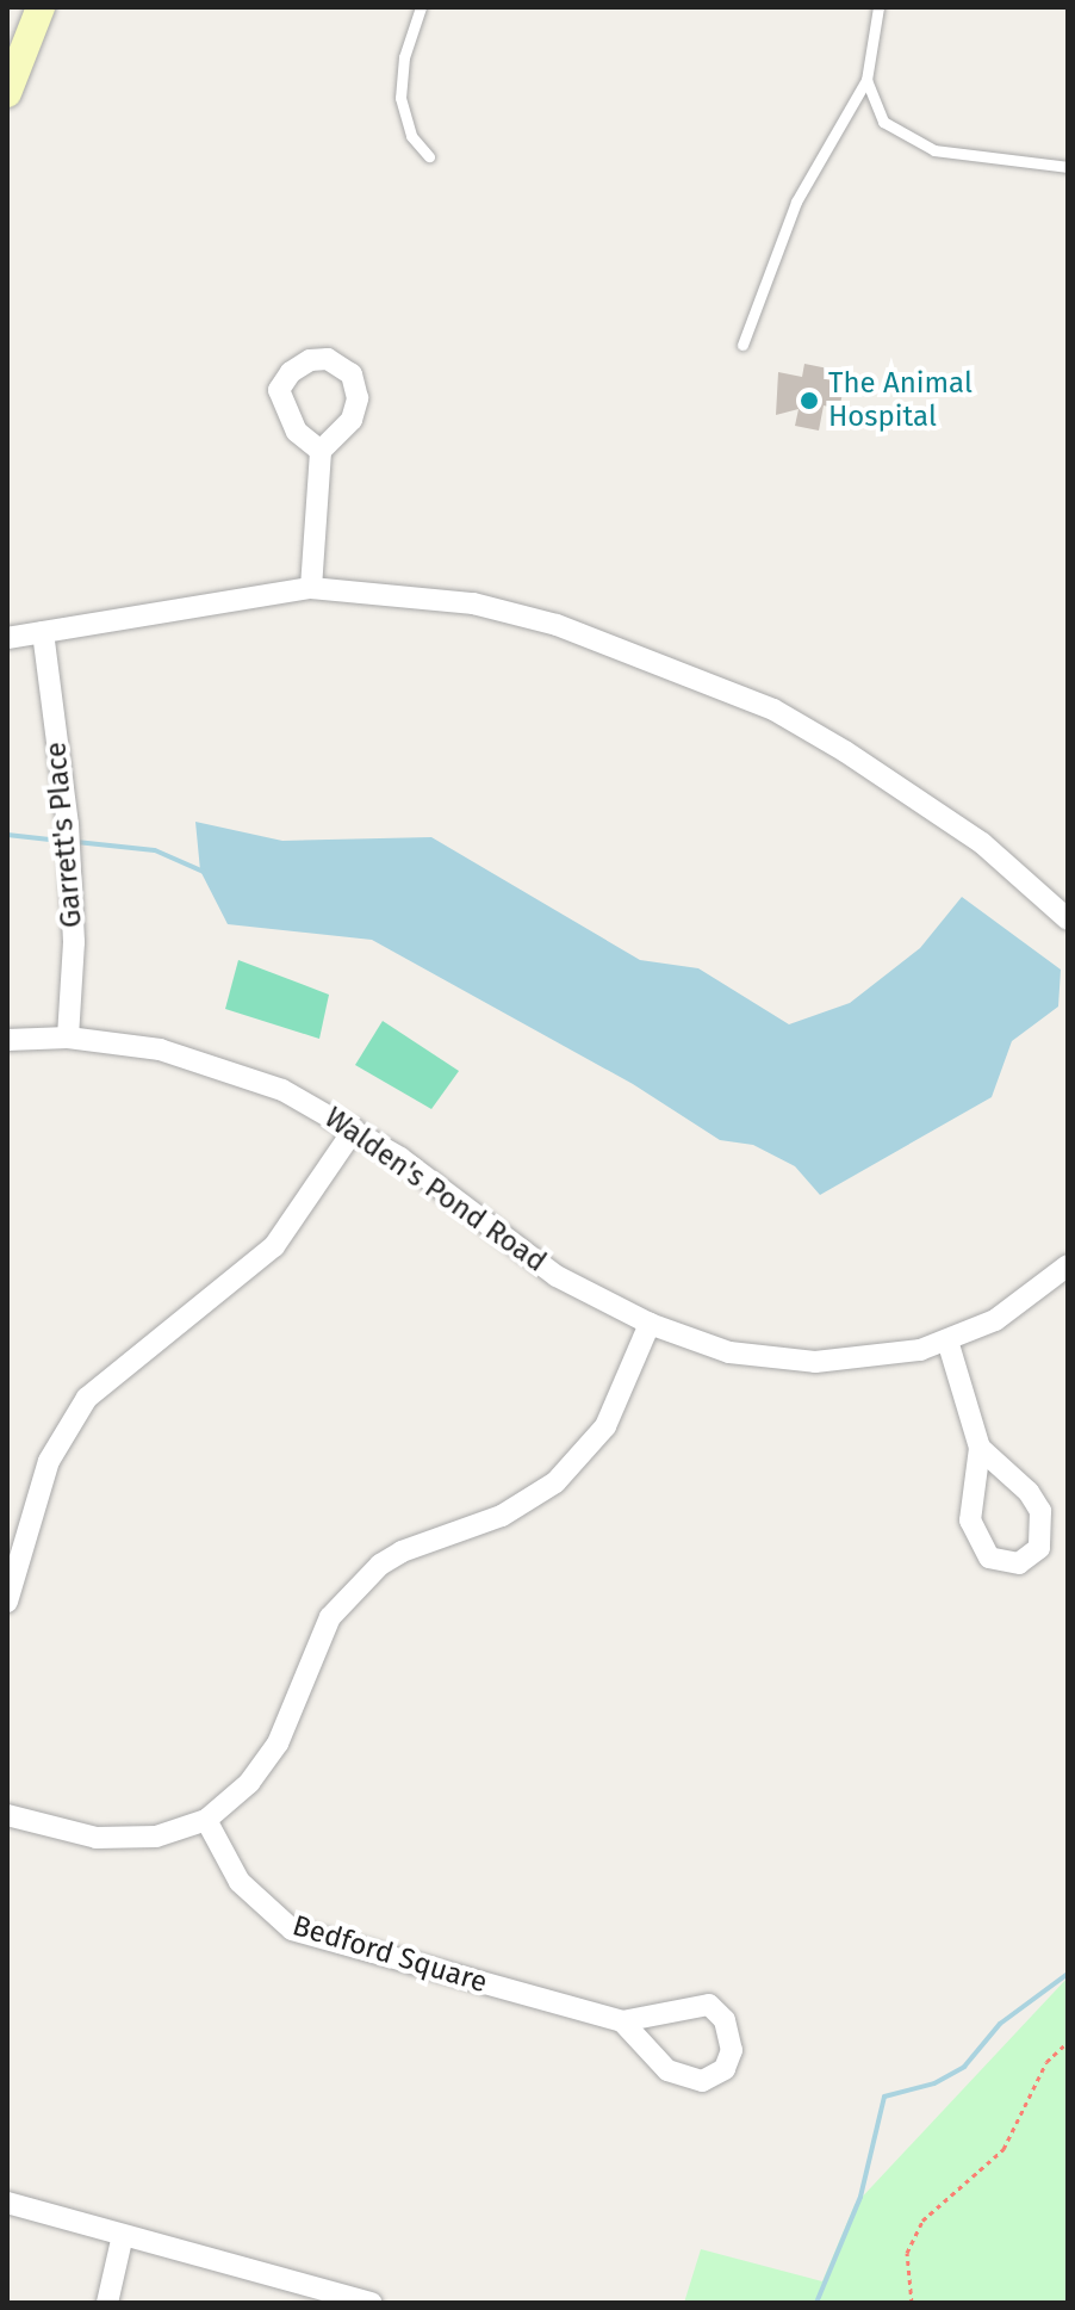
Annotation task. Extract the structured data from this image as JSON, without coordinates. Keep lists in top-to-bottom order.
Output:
{
  "streets": {
    "street": ["Garrett's Place", "Walden's Pond Road", "Bedford Square"]
  },
  "crossings": [
    ["Garrett's Place", "Walden's Pond Road"]
  ],
  "places": ["The Animal Hospital"]
}
